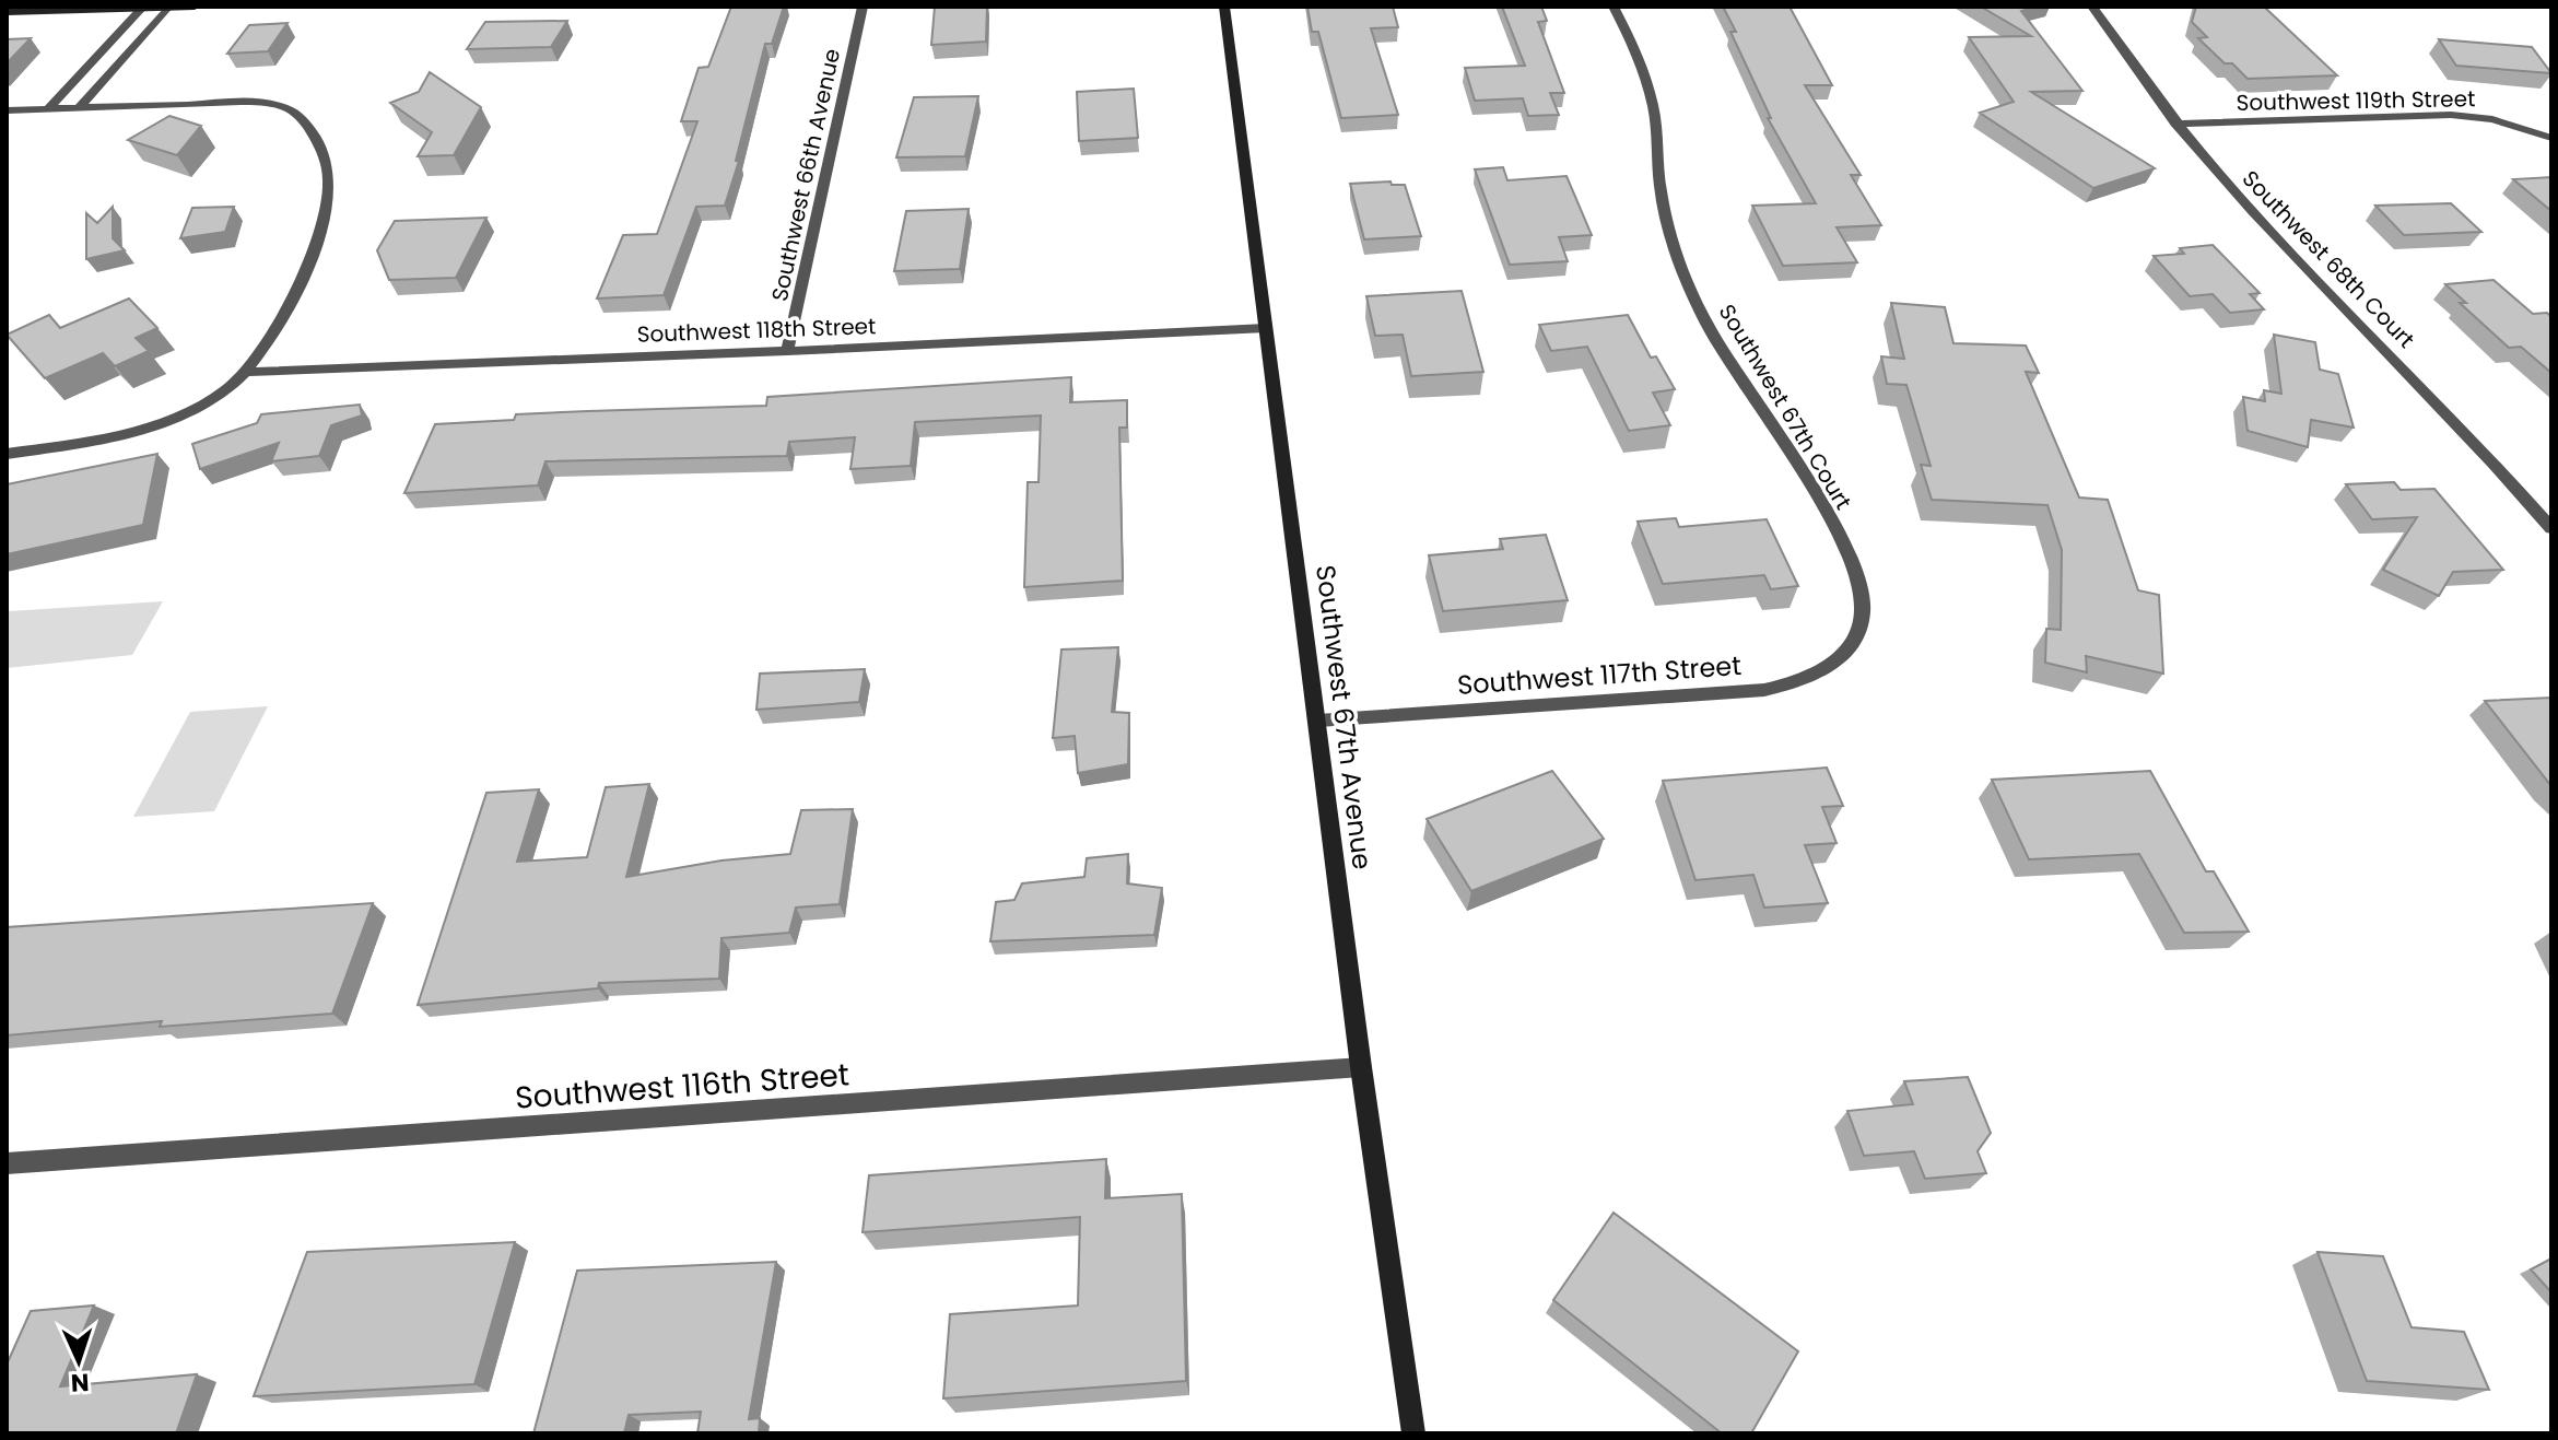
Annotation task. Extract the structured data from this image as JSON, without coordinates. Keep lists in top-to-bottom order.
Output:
{
  "streets": {
    "main road": ["Southwest 67th Avenue"],
    "street": [
      "Southwest 119th Street",
      "Southwest 66th Avenue",
      "Southwest 68th Court",
      "Southwest 118th Street",
      "Southwest 67th Court",
      "Southwest 117th Street",
      "Southwest 116th Street"
    ]
  },
  "crossings": [
    ["Southwest 119th Street", "Southwest 68th Court"],
    ["Southwest 66th Avenue", "Southwest 118th Street"],
    ["Southwest 118th Street", "Southwest 67th Avenue"],
    ["Southwest 67th Court", "Southwest 117th Street"],
    ["Southwest 117th Street", "Southwest 67th Avenue"],
    ["Southwest 67th Avenue", "Southwest 116th Street"]
  ],
  "north": "bottom"
}
